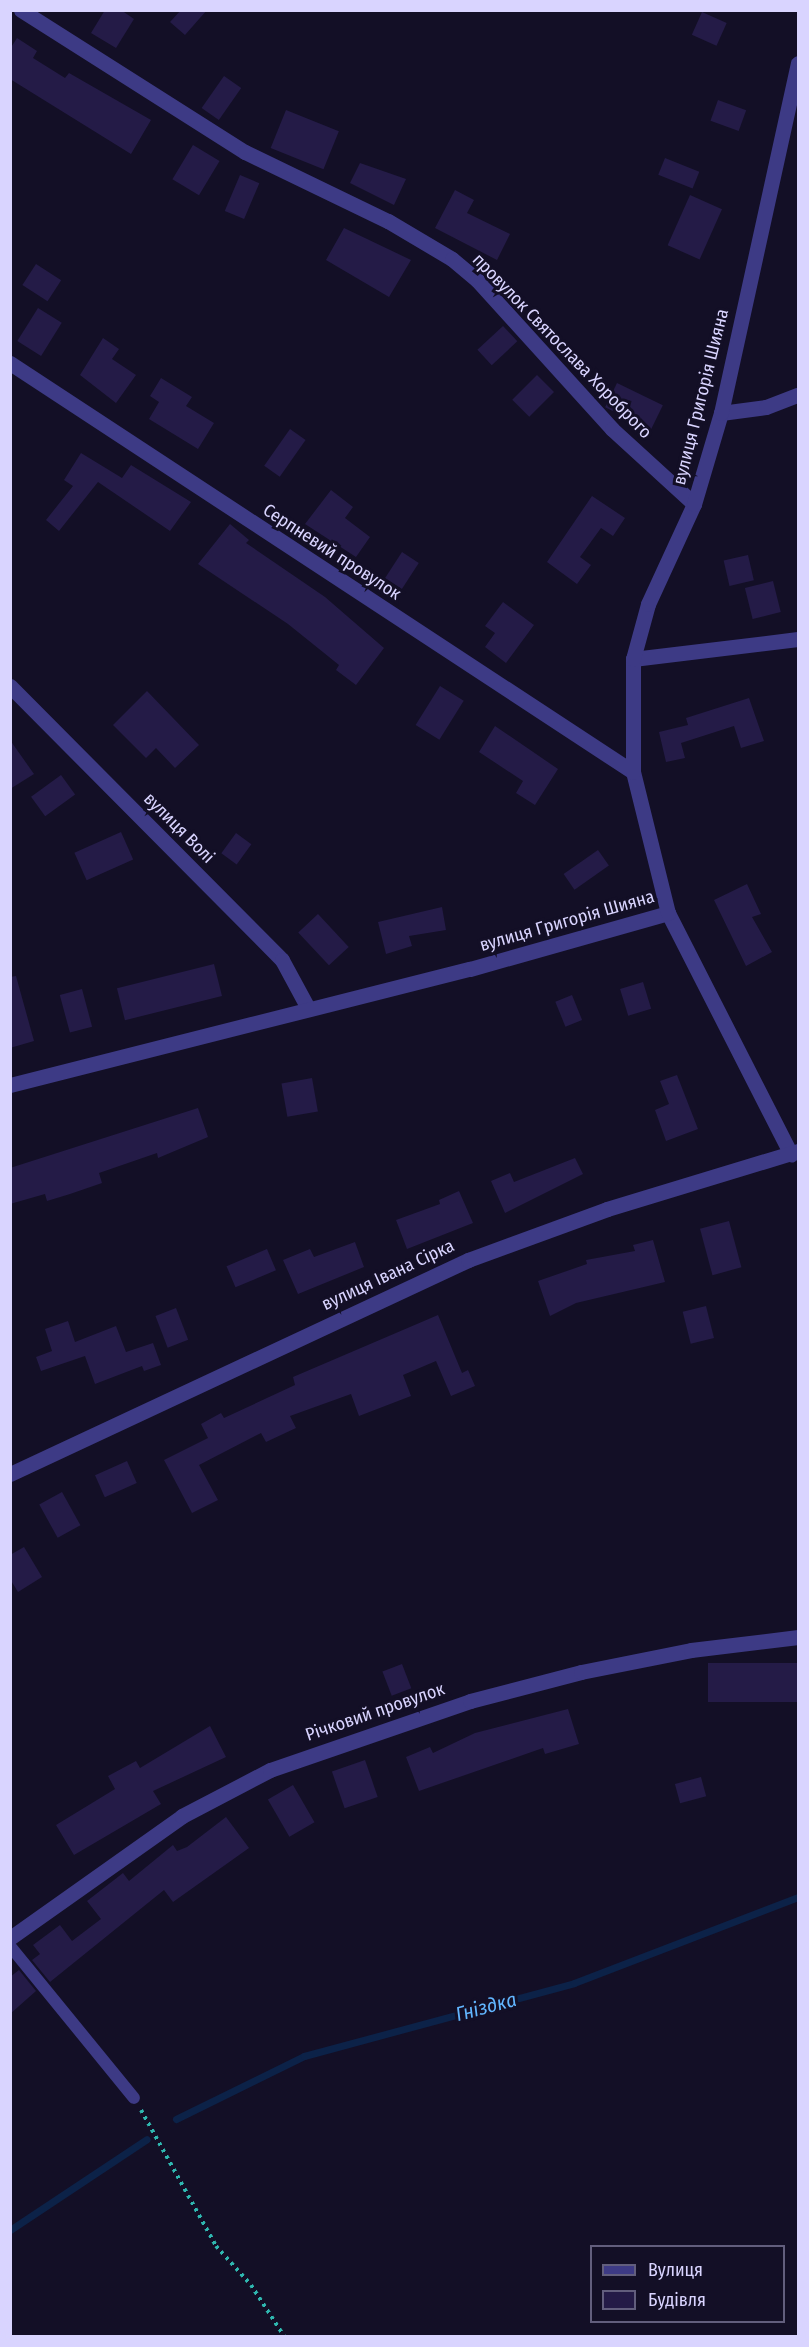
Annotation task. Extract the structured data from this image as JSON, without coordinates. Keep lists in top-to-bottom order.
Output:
{
  "streets": {
    "street": [
      "провулок Святослава Хороброго",
      "вулиця Григорія Шияна",
      "Серпневий провулок",
      "вулиця Волі",
      "вулиця Івана Сірка",
      "Річковий провулок"
    ]
  },
  "crossings": [
    ["провулок Святослава Хороброго", "вулиця Григорія Шияна"],
    ["вулиця Григорія Шияна", "Серпневий провулок"],
    ["вулиця Григорія Шияна", "вулиця Волі"]
  ],
  "water": ["Гніздка"],
  "legend": ["Вулиця", "Будівля"]
}
